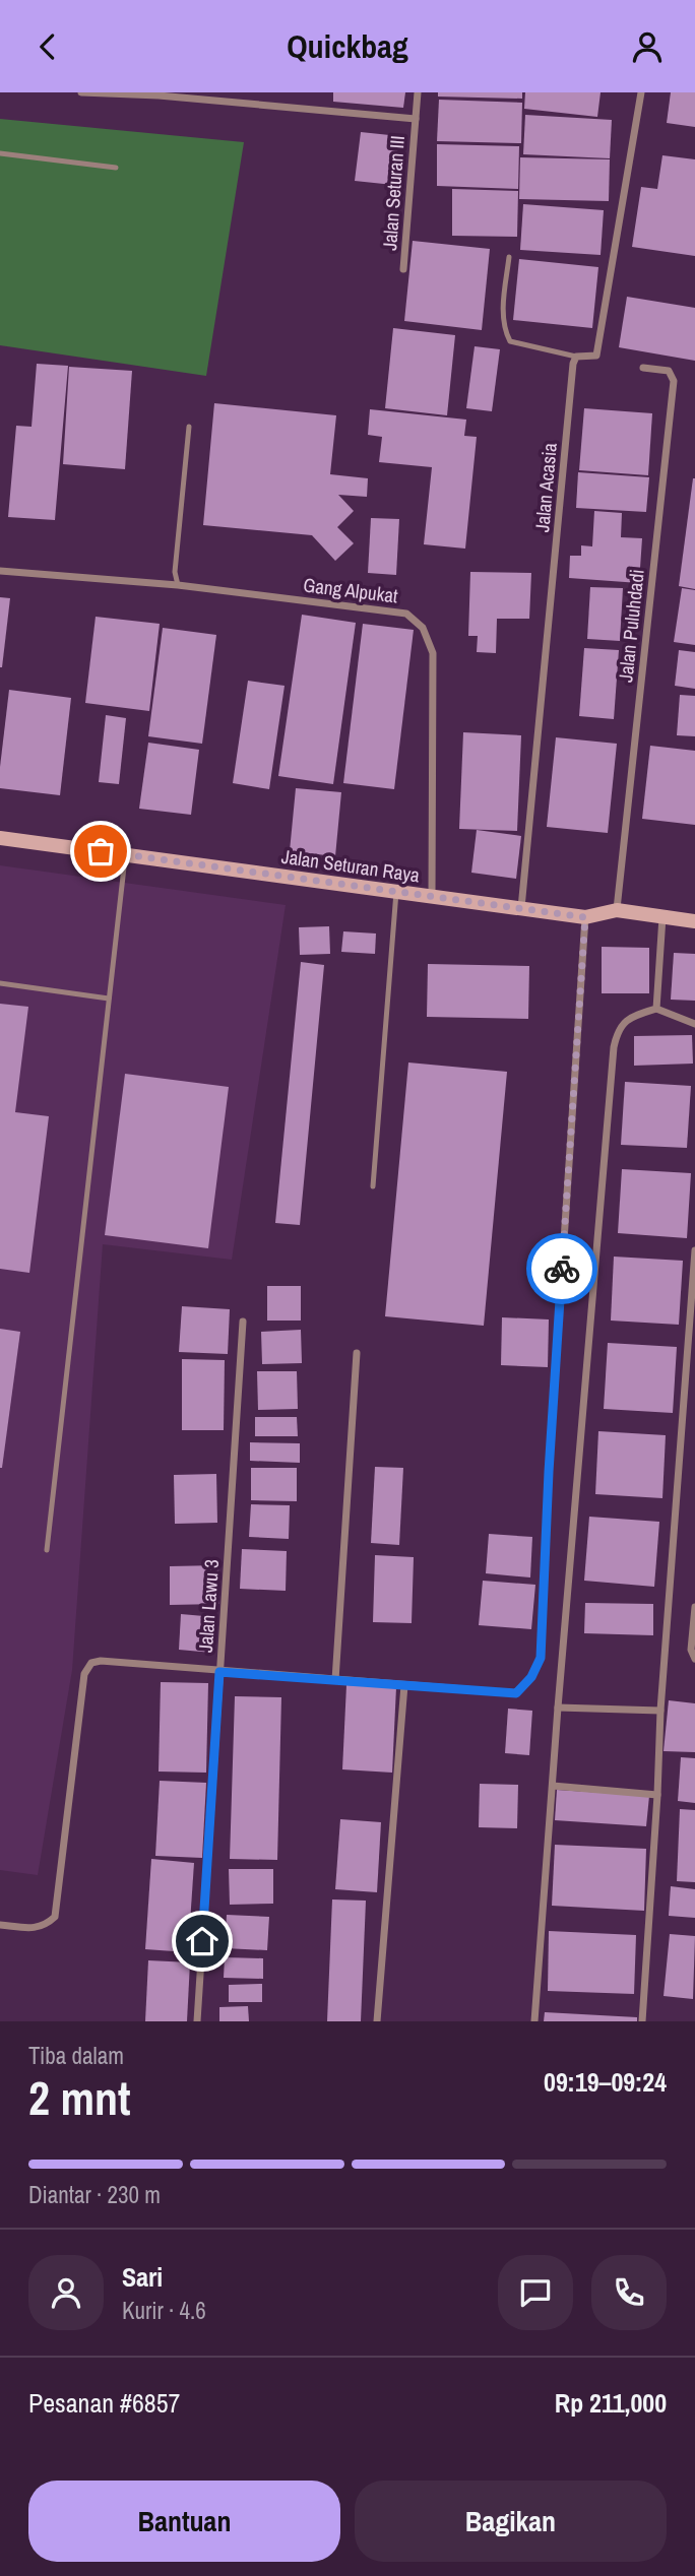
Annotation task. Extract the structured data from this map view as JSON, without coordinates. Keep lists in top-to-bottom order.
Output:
{
  "streets": {
    "main road": ["Jalan Seturan Raya"],
    "street": [
      "Jalan Seturan III",
      "Jalan Acasia",
      "Gang Alpukat",
      "Jalan Puluhdadi",
      "Jalan Lawu 3"
    ]
  },
  "crossings": [
    ["Jalan Acasia", "Jalan Seturan Raya"],
    ["Gang Alpukat", "Jalan Seturan Raya"],
    ["Jalan Puluhdadi", "Jalan Seturan Raya"]
  ],
  "page": {
    "header": "Quickbag",
    "heading": ["2 mnt", "Tiba dalam", "09:19–09:24"],
    "panel": [
      "Sari",
      "Kurir · 4.6",
      "Pesanan #6857",
      "Rp 211,000"
    ],
    "bar": "Diantar · 230 m",
    "buttons": ["Bantuan", "Bagikan"]
  }
}
